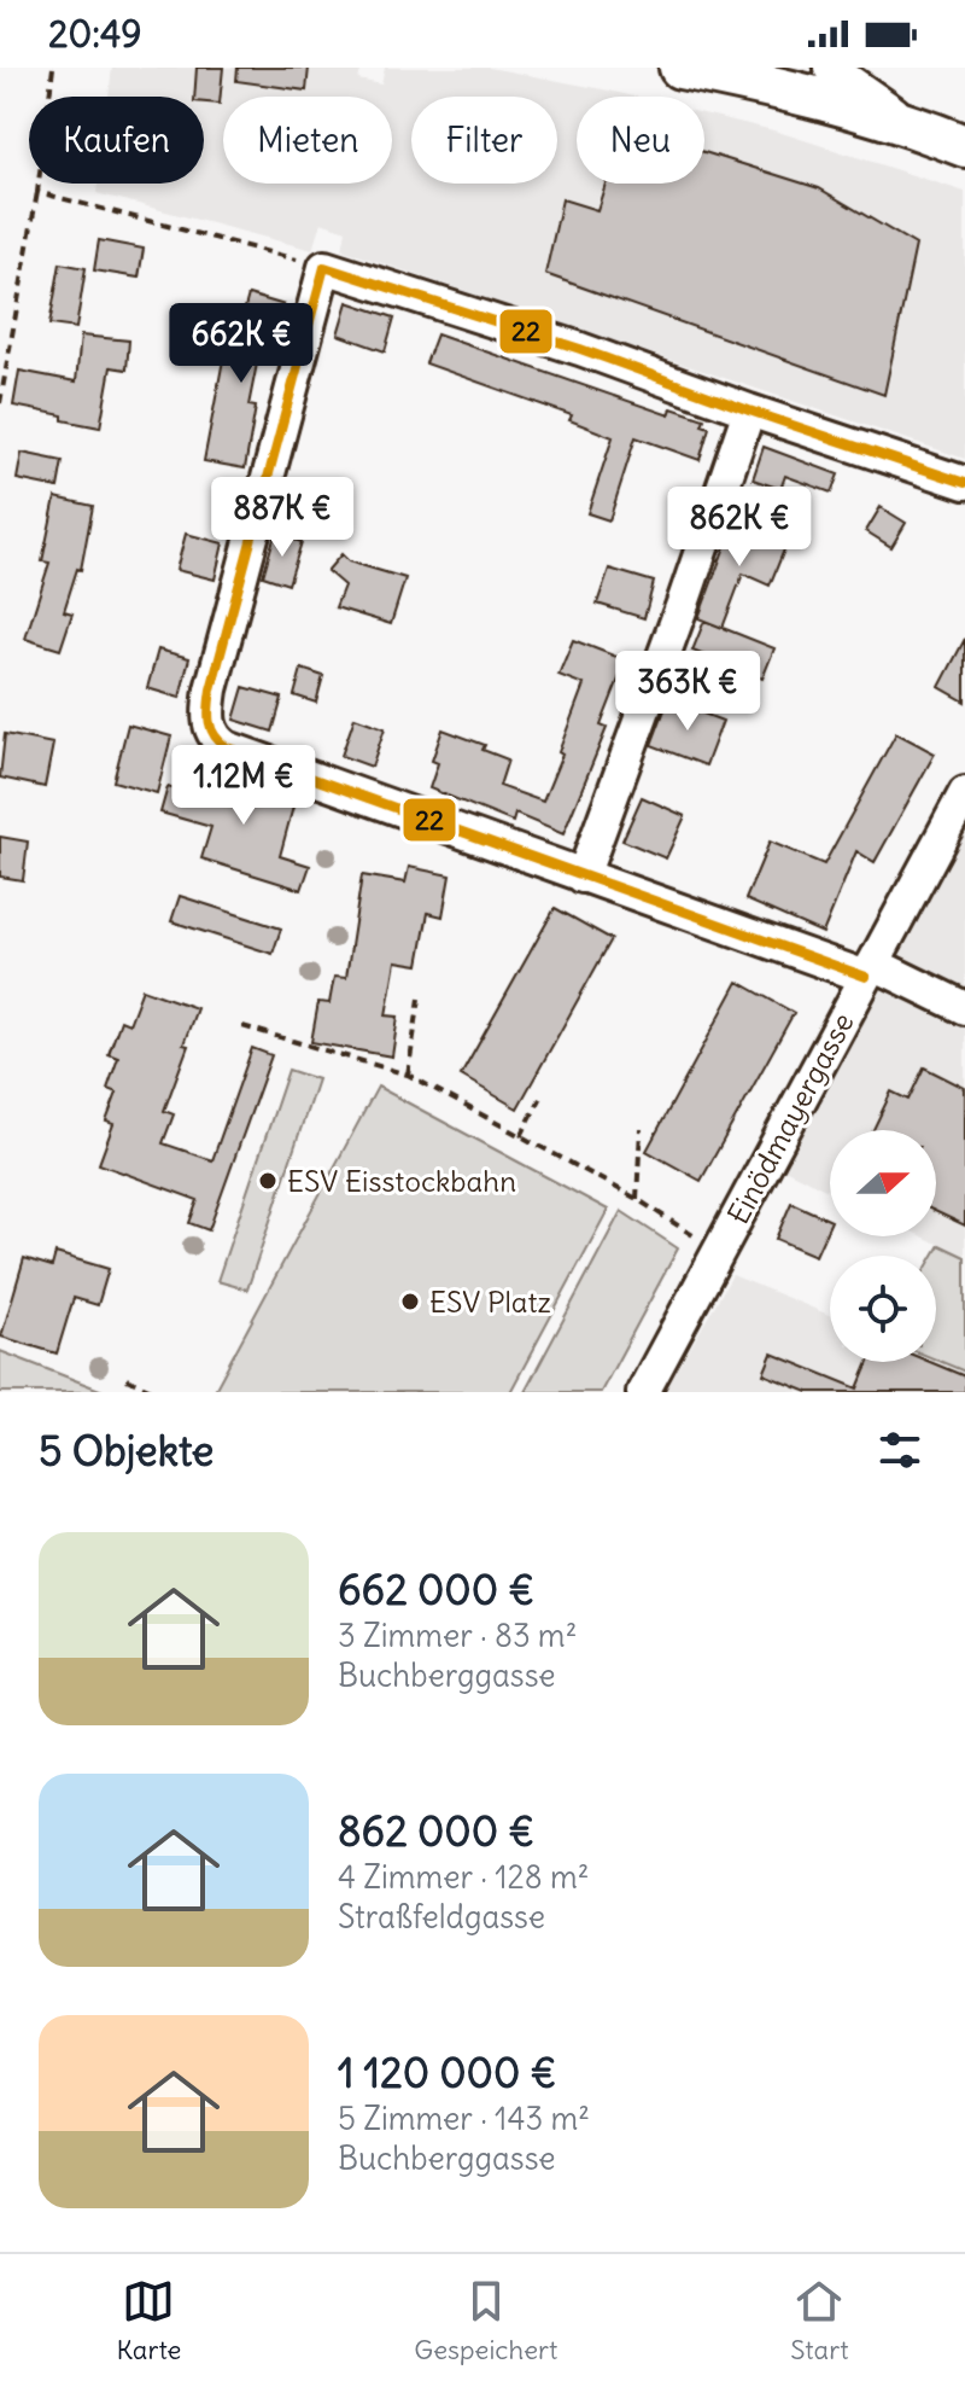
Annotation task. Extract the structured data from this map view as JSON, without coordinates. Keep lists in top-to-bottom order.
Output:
{
  "streets": {
    "street": ["Einödmayergasse"]
  },
  "places": ["ESV Eisstockbahn", "ESV Platz"],
  "lines": ["transit line 22"],
  "north": "right",
  "page": {
    "status": "20:49",
    "chip": [
      "Kaufen",
      "Mieten",
      "Filter",
      "Neu"
    ],
    "price": [
      "662K €",
      "887K €",
      "862K €",
      "363K €",
      "1.12M €"
    ],
    "heading": "5 Objekte",
    "list": [
      {
        "name": "662 000 €",
        "note": "3 Zimmer · 83 m² · Buchberggasse"
      },
      {
        "name": "862 000 €",
        "note": "4 Zimmer · 128 m² · Straßfeldgasse"
      },
      {
        "name": "1 120 000 €",
        "note": "5 Zimmer · 143 m² · Buchberggasse"
      }
    ],
    "tabs": ["Karte", "Gespeichert", "Start"]
  }
}
